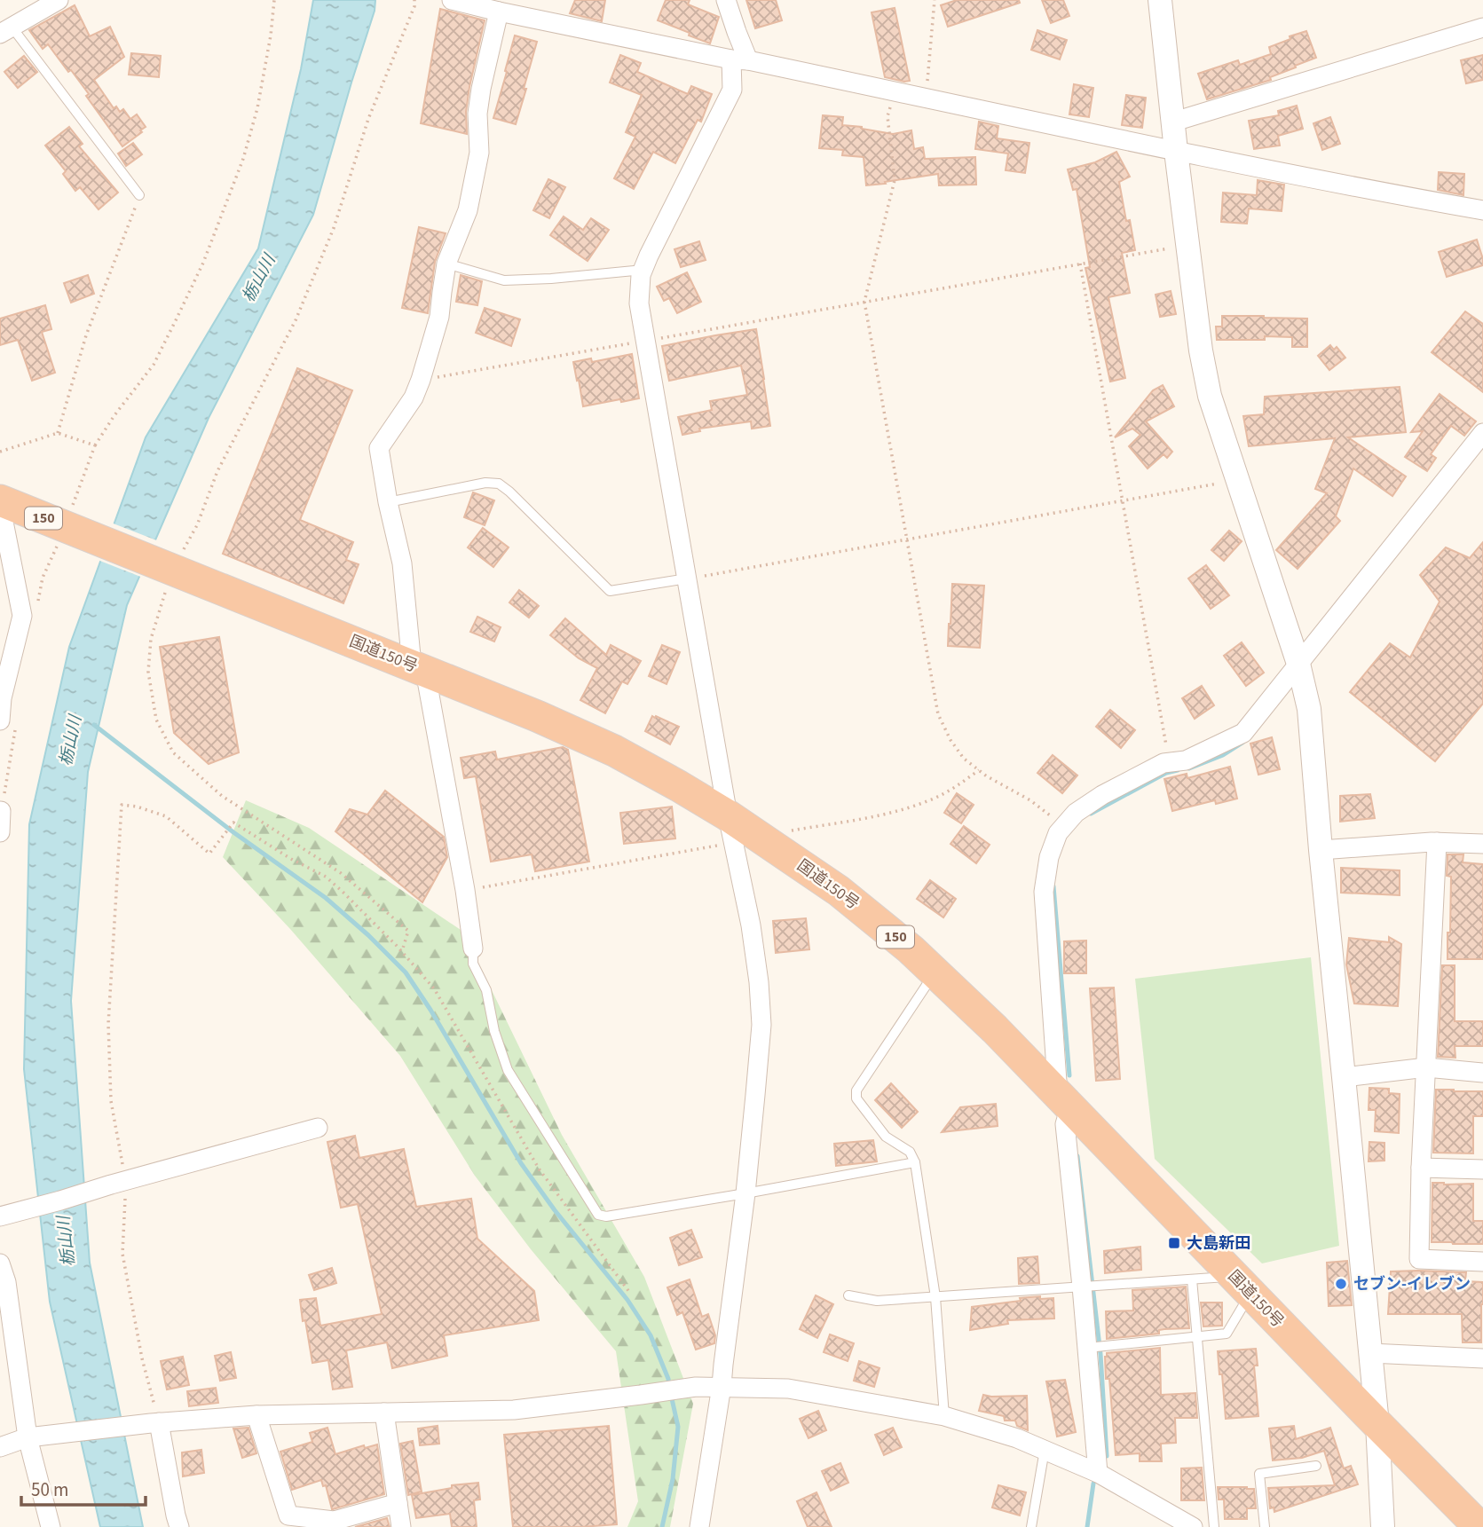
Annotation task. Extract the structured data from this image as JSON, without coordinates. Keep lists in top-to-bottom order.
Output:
{
  "streets": {
    "highway": ["150", "国道150号"]
  },
  "water": ["栃山川"],
  "places": {
    "transit": ["大島新田"],
    "other": ["セブン-イレブン"]
  },
  "scale_bar": "50 m"
}
